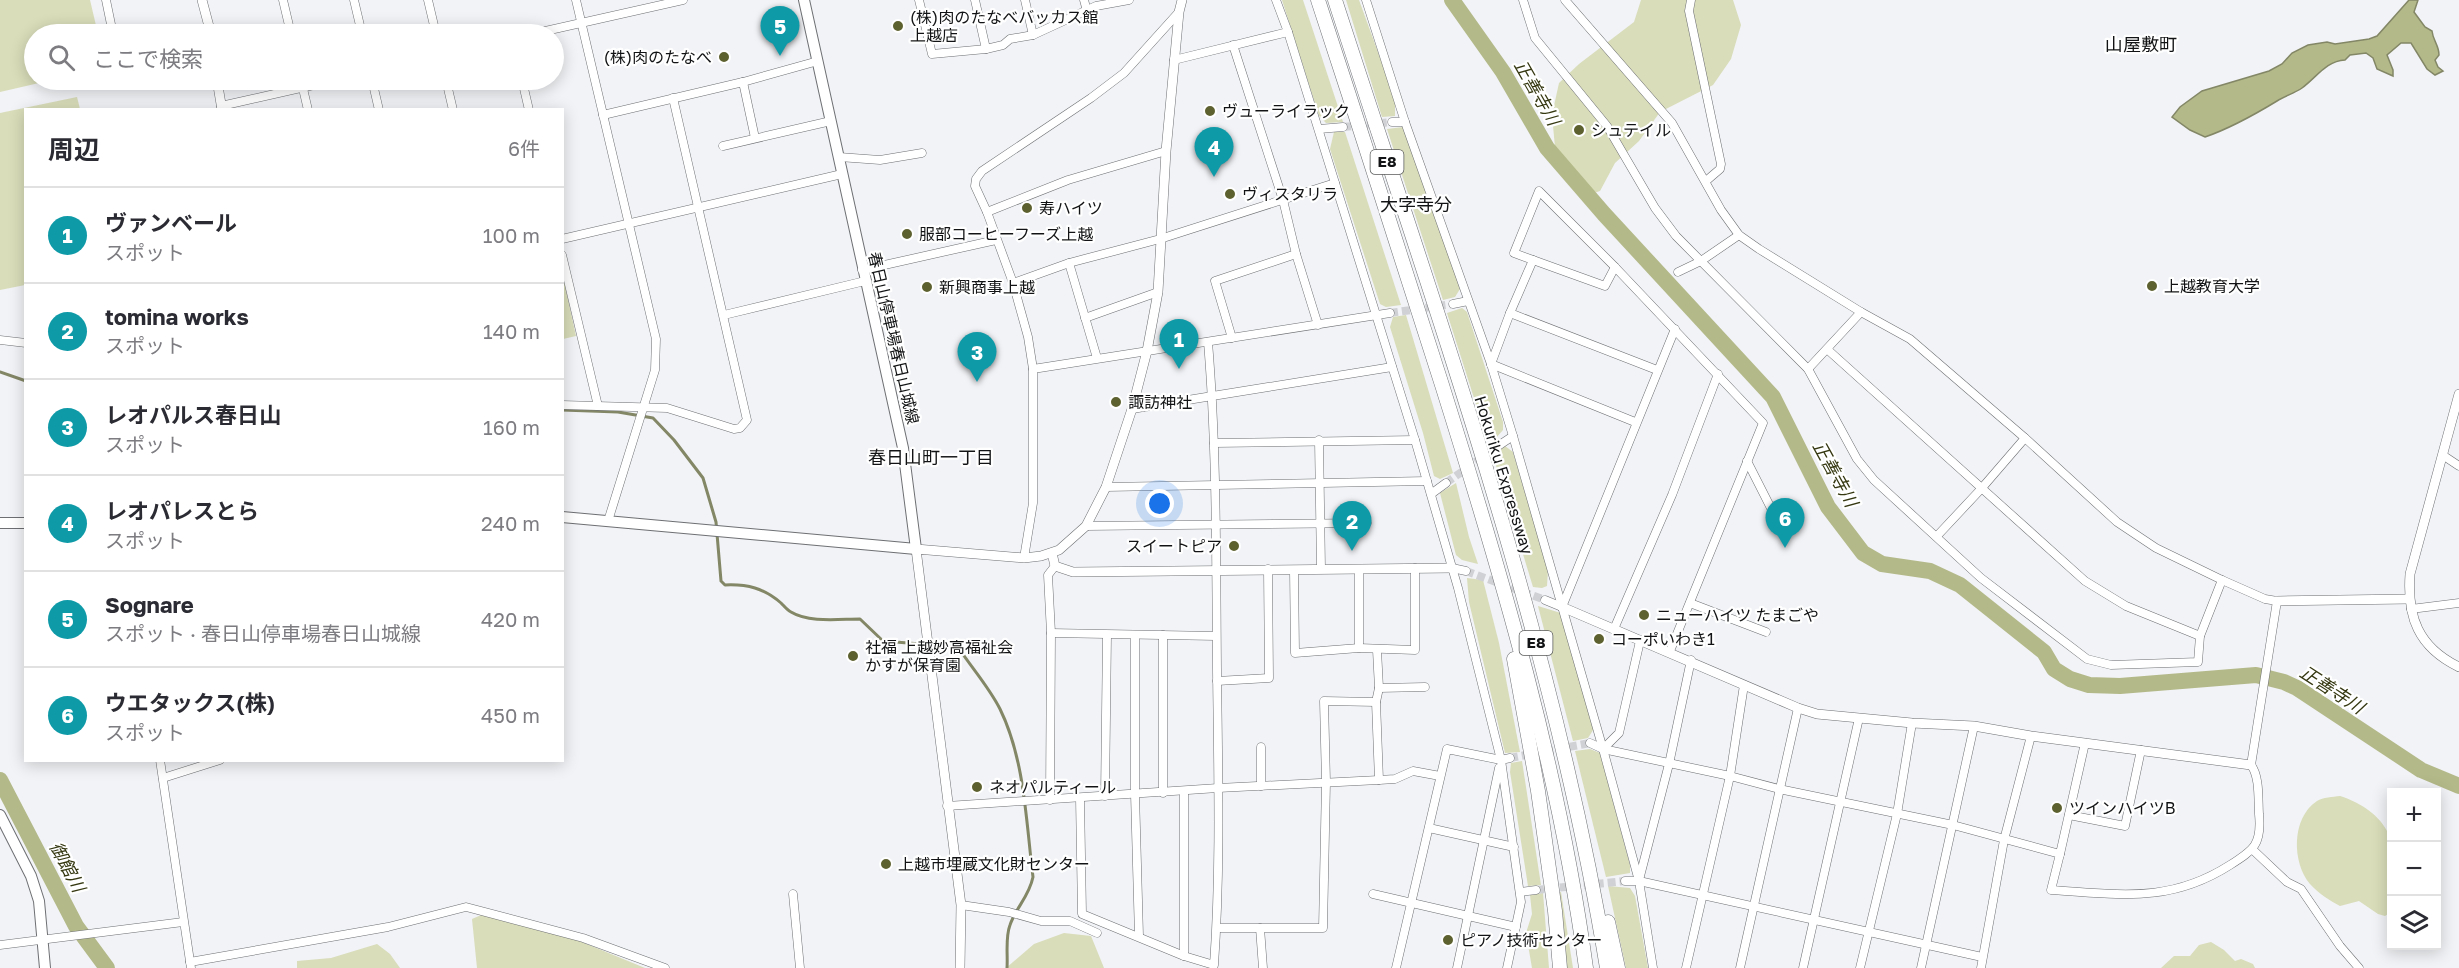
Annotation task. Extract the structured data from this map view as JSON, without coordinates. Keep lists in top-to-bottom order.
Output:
{
  "streets": {
    "highway": ["E8", "Hokuriku Expressway"],
    "main road": ["春日山停車場春日山城線"]
  },
  "districts": ["山屋敷町", "大字寺分", "春日山町一丁目"],
  "water": ["正善寺川", "御館川"],
  "places": [
    "(株)肉のたなべバッカス館 上越店",
    "(株)肉のたなべ",
    "ヴューライラック",
    "シュテイル",
    "ヴィスタリラ",
    "寿ハイツ",
    "服部コーヒーフーズ上越",
    "上越教育大学",
    "新興商事上越",
    "諏訪神社",
    "スイートピア",
    "ニューハイツ たまごや",
    "コーポいわき1",
    "社福 上越妙高福祉会 かすが保育園",
    "ネオパルティール",
    "ツインハイツB",
    "上越市埋蔵文化財センター",
    "ピアノ技術センター"
  ],
  "page": {
    "pins": [
      "5",
      "4",
      "1",
      "3",
      "6",
      "2"
    ],
    "search": "ここで検索",
    "heading": ["周辺", "6件"],
    "list": [
      {
        "mark": "1",
        "name": "ヴァンベール",
        "note": "スポット",
        "value": "100 m"
      },
      {
        "mark": "2",
        "name": "tomina works",
        "note": "スポット",
        "value": "140 m"
      },
      {
        "mark": "3",
        "name": "レオパルス春日山",
        "note": "スポット",
        "value": "160 m"
      },
      {
        "mark": "4",
        "name": "レオパレスとら",
        "note": "スポット",
        "value": "240 m"
      },
      {
        "mark": "5",
        "name": "Sognare",
        "note": "スポット · 春日山停車場春日山城線",
        "value": "420 m"
      },
      {
        "mark": "6",
        "name": "ウエタックス(株)",
        "note": "スポット",
        "value": "450 m"
      }
    ],
    "map_buttons": ["+", "−"]
  }
}
